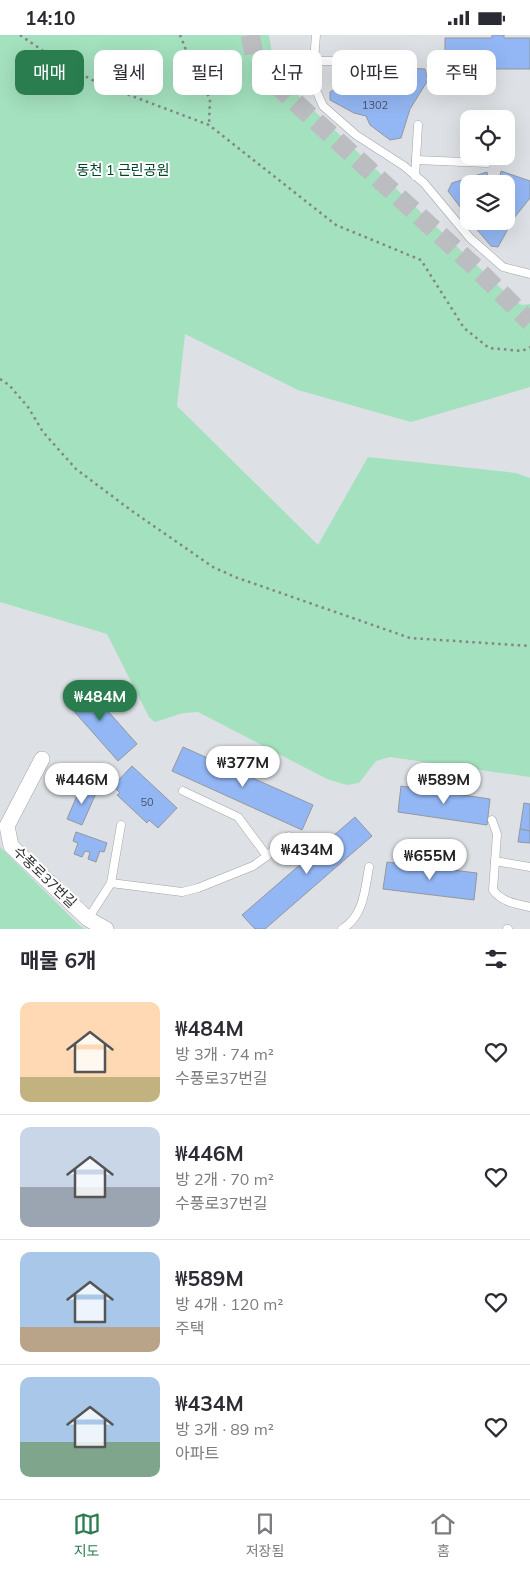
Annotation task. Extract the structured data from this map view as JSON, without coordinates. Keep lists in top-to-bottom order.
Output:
{
  "streets": {
    "street": ["수풍로37번길"]
  },
  "parks": ["동천 1 근린공원"],
  "house_numbers": ["1302", "50"],
  "page": {
    "status": "14:10",
    "chip": [
      "매매",
      "월세",
      "필터",
      "신규",
      "아파트",
      "주택"
    ],
    "price": [
      "₩484M",
      "₩377M",
      "₩446M",
      "₩589M",
      "₩434M",
      "₩655M"
    ],
    "heading": "매물 6개",
    "list": [
      {
        "name": "₩484M",
        "note": "방 3개 · 74 m² · 수풍로37번길"
      },
      {
        "name": "₩446M",
        "note": "방 2개 · 70 m² · 수풍로37번길"
      },
      {
        "name": "₩589M",
        "note": "방 4개 · 120 m² · 주택"
      },
      {
        "name": "₩434M",
        "note": "방 3개 · 89 m² · 아파트"
      }
    ],
    "tabs": ["지도", "저장됨", "홈"]
  }
}
